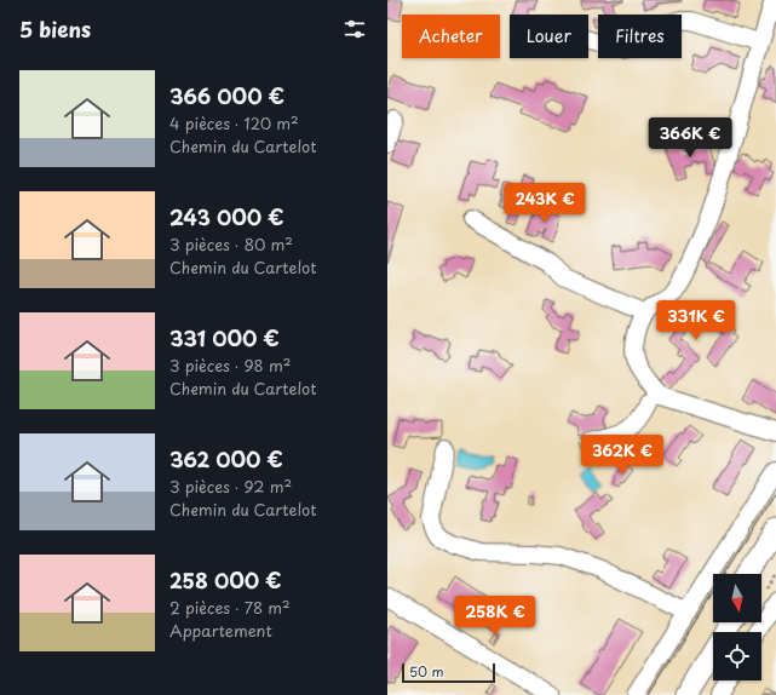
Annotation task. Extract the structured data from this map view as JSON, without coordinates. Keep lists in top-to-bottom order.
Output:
{
  "scale_bar": "50 m",
  "north": "bottom",
  "page": {
    "heading": "5 biens",
    "chip": ["Acheter", "Louer", "Filtres"],
    "list": [
      {
        "name": "366 000 €",
        "note": "4 pièces · 120 m² · Chemin du Cartelot"
      },
      {
        "name": "243 000 €",
        "note": "3 pièces · 80 m² · Chemin du Cartelot"
      },
      {
        "name": "331 000 €",
        "note": "3 pièces · 98 m² · Chemin du Cartelot"
      },
      {
        "name": "362 000 €",
        "note": "3 pièces · 92 m² · Chemin du Cartelot"
      },
      {
        "name": "258 000 €",
        "note": "2 pièces · 78 m² · Appartement"
      }
    ],
    "price": [
      "366K €",
      "243K €",
      "331K €",
      "362K €",
      "258K €"
    ],
    "scale": "50 m"
  }
}
